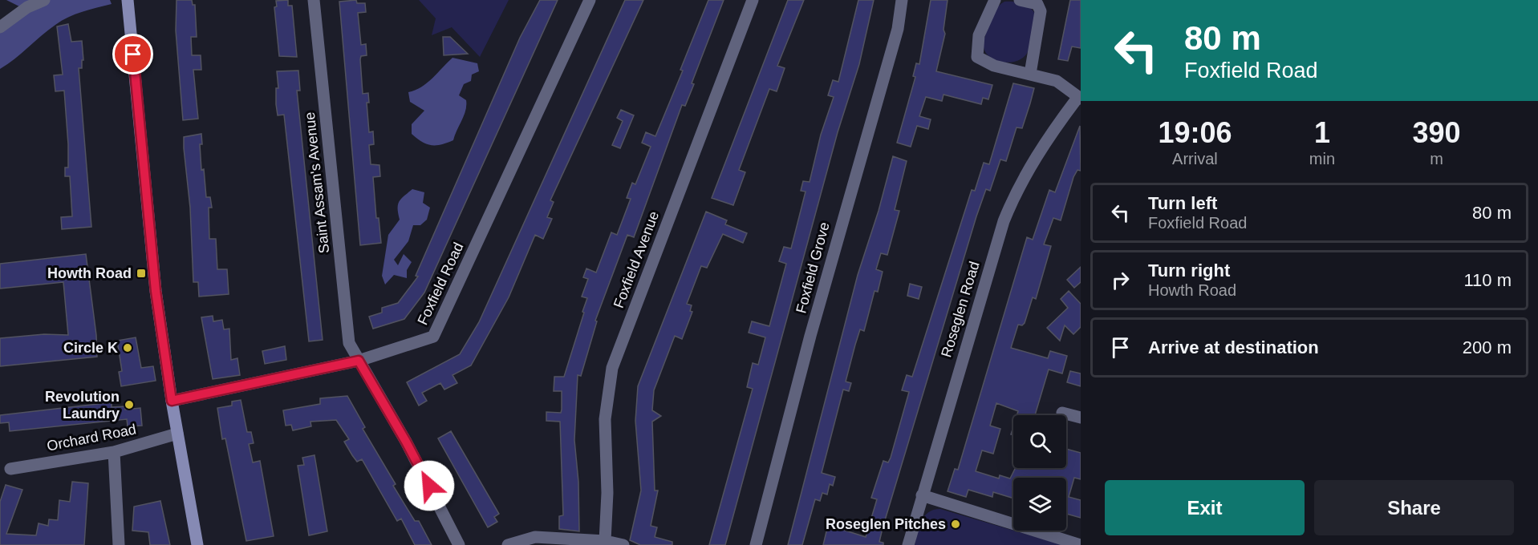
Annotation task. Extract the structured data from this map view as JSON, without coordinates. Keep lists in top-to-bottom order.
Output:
{
  "streets": {
    "street": [
      "Saint Assam's Avenue",
      "Foxfield Avenue",
      "Foxfield Grove",
      "Foxfield Road",
      "Roseglen Road",
      "Orchard Road"
    ]
  },
  "crossings": [
    ["Saint Assam's Avenue", "Foxfield Road"]
  ],
  "places": {
    "transit": ["Howth Road"],
    "other": ["Circle K", "Revolution Laundry", "Roseglen Pitches"]
  },
  "page": {
    "turn": ["80 m", "Foxfield Road"],
    "eta": [
      "19:06",
      "Arrival",
      "1",
      "min",
      "390",
      "m"
    ],
    "list": [
      {
        "name": "Turn left",
        "note": "Foxfield Road",
        "value": "80 m"
      },
      {
        "name": "Turn right",
        "note": "Howth Road",
        "value": "110 m"
      },
      {
        "name": "Arrive at destination",
        "value": "200 m"
      }
    ],
    "buttons": ["Exit", "Share"]
  }
}
